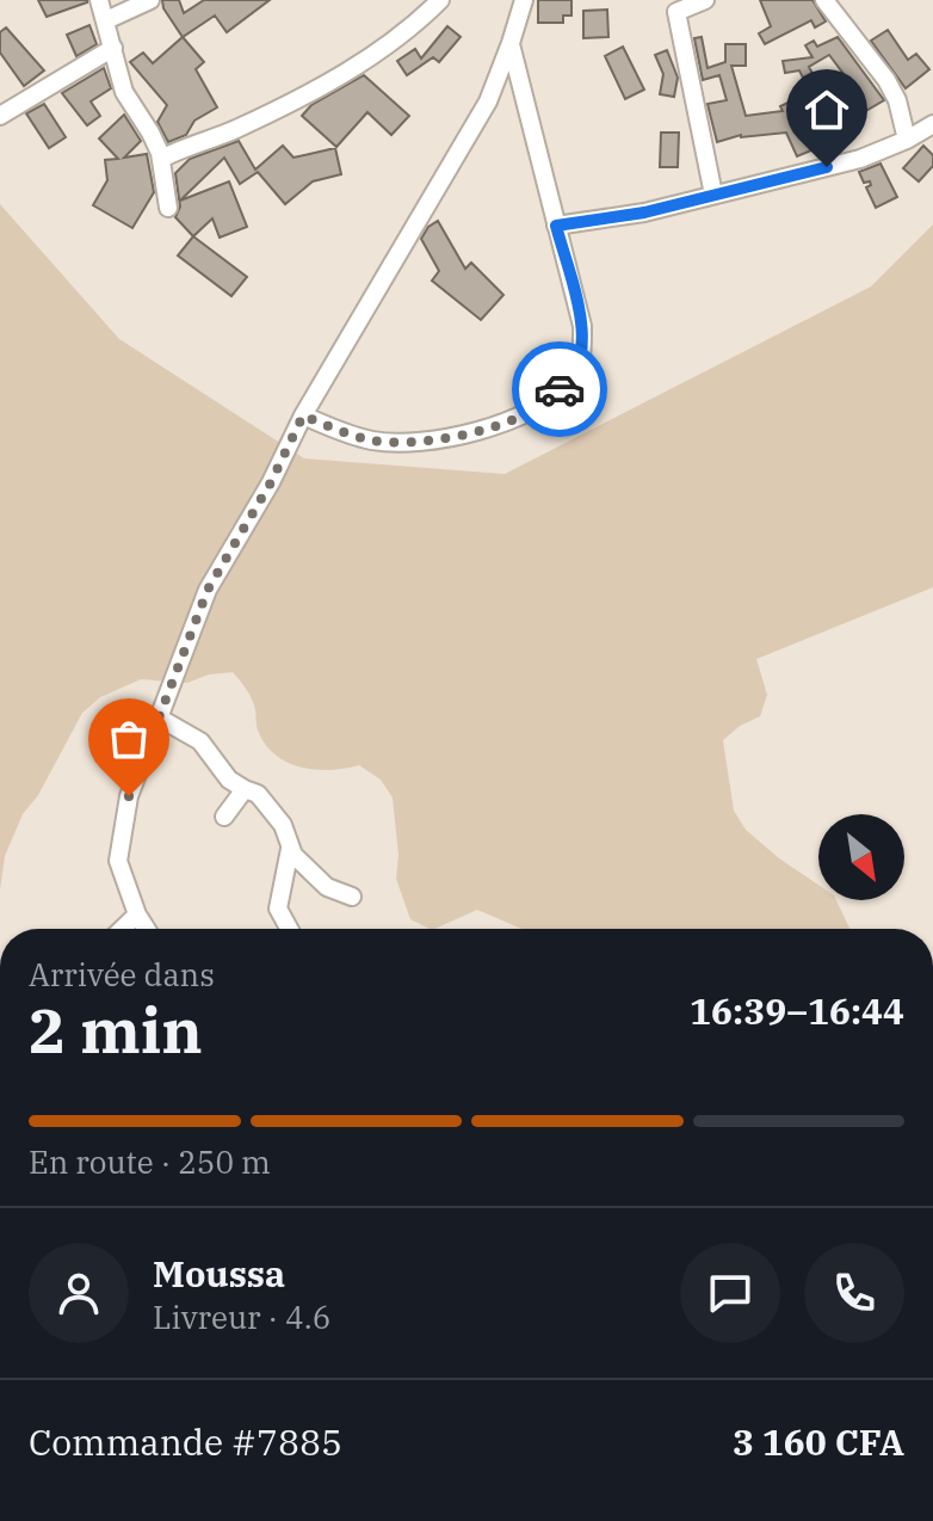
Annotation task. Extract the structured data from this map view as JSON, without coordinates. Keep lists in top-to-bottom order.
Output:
{
  "north": "bottom right",
  "page": {
    "heading": ["2 min", "Arrivée dans", "16:39–16:44"],
    "panel": [
      "Moussa",
      "Livreur · 4.6",
      "Commande #7885",
      "3 160 CFA"
    ],
    "bar": "En route · 250 m"
  }
}
